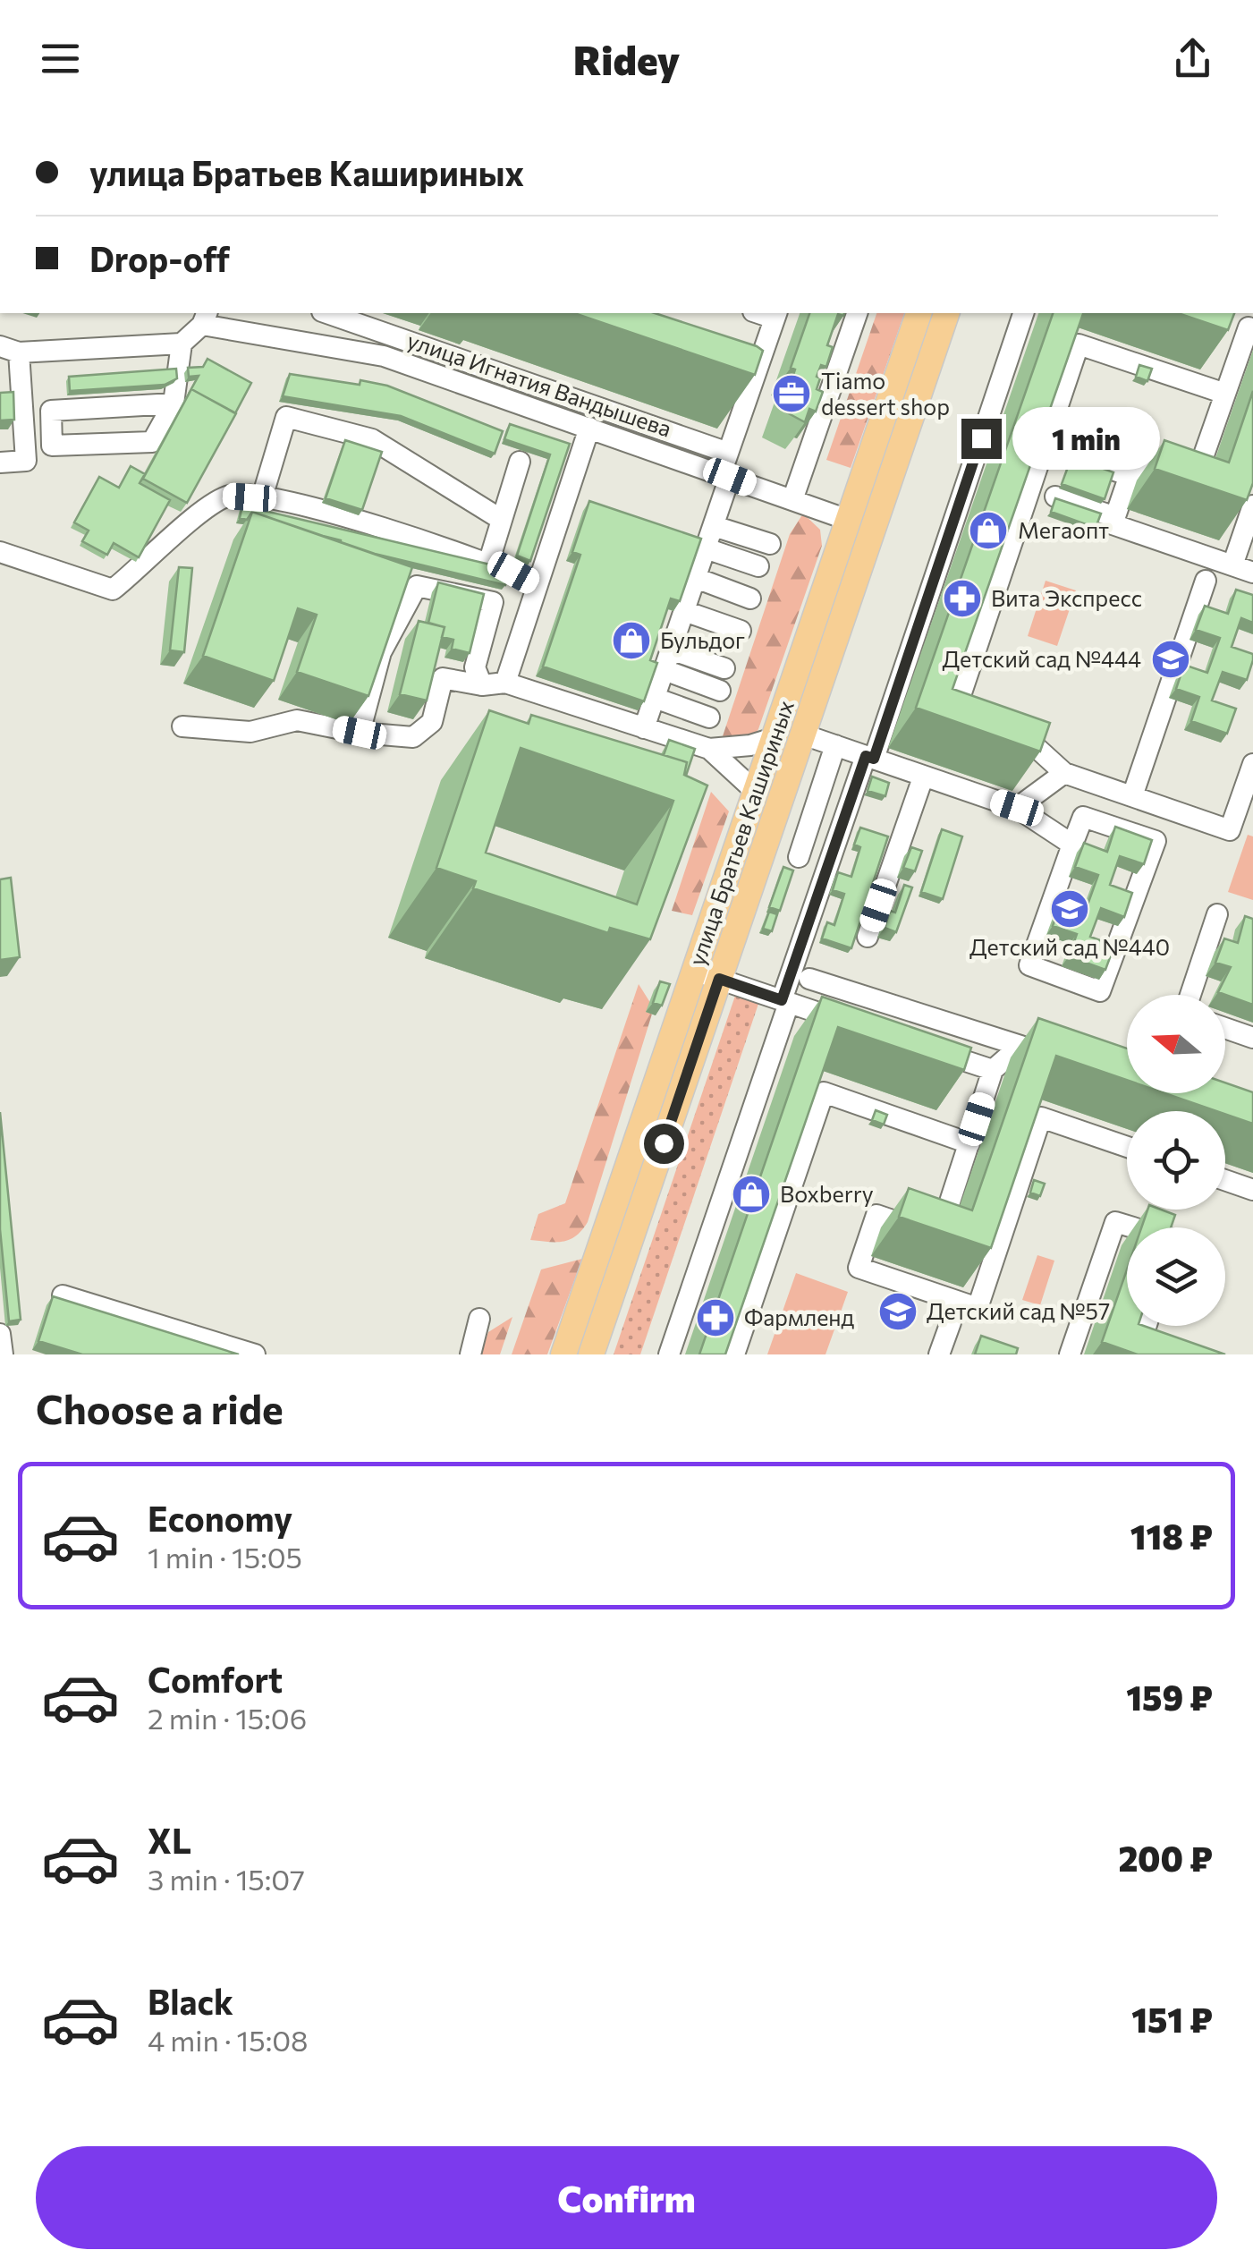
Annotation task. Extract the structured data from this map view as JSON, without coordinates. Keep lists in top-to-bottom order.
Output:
{
  "streets": {
    "main road": ["улица Братьев Кашириных"],
    "street": ["улица Игнатия Вандышева"]
  },
  "crossings": [
    ["улица Игнатия Вандышева", "улица Братьев Кашириных"]
  ],
  "places": {
    "office": ["Tiamo dessert shop"],
    "shop": ["Мегаопт", "Бульдог", "Boxberry"],
    "pharmacy": ["Вита Экспресс", "Фармленд"],
    "school or university": ["Детский сад №444", "Детский сад №440", "Детский сад №57"]
  },
  "north": "left",
  "page": {
    "header": "Ridey",
    "banner": ["улица Братьев Кашириных", "Drop-off"],
    "bubble": "1 min",
    "heading": "Choose a ride",
    "list": [
      {
        "name": "Economy",
        "note": "1 min · 15:05",
        "value": "118 ₽"
      },
      {
        "name": "Comfort",
        "note": "2 min · 15:06",
        "value": "159 ₽"
      },
      {
        "name": "XL",
        "note": "3 min · 15:07",
        "value": "200 ₽"
      },
      {
        "name": "Black",
        "note": "4 min · 15:08",
        "value": "151 ₽"
      }
    ],
    "buttons": "Confirm"
  }
}
